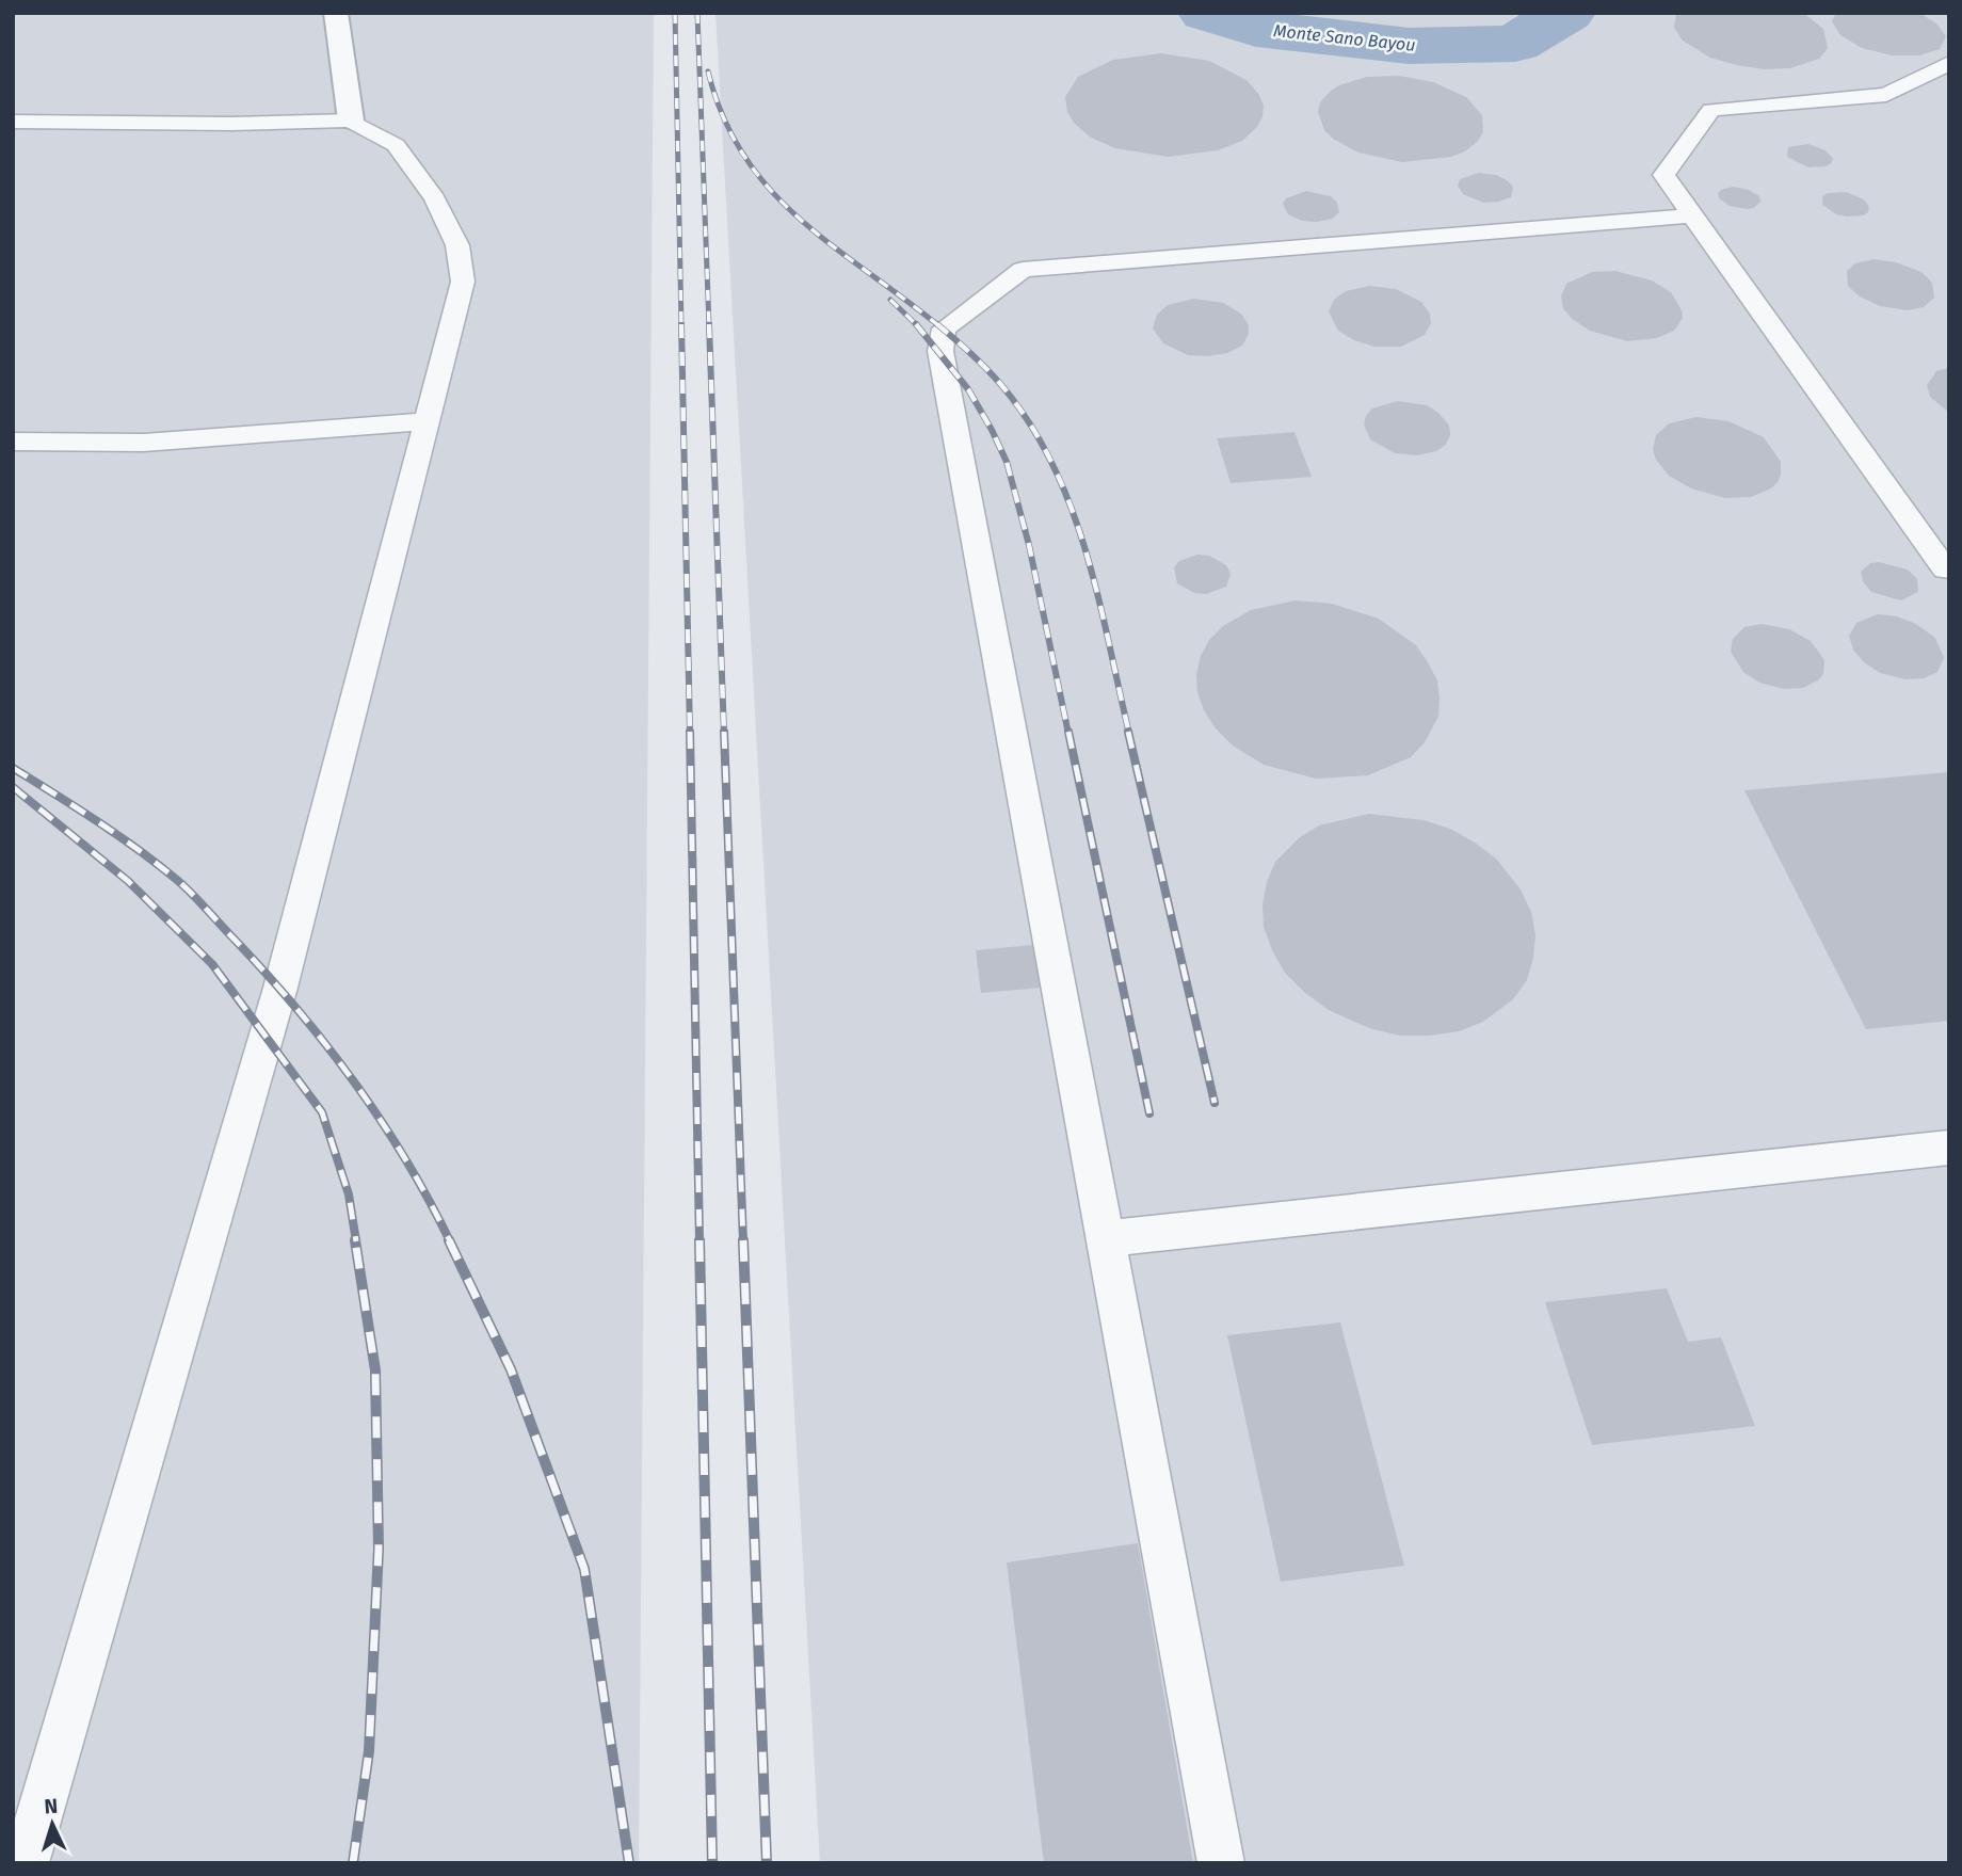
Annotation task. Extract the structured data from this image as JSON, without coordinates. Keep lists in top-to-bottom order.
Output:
{
  "water": ["Monte Sano Bayou"],
  "north": "top"
}
